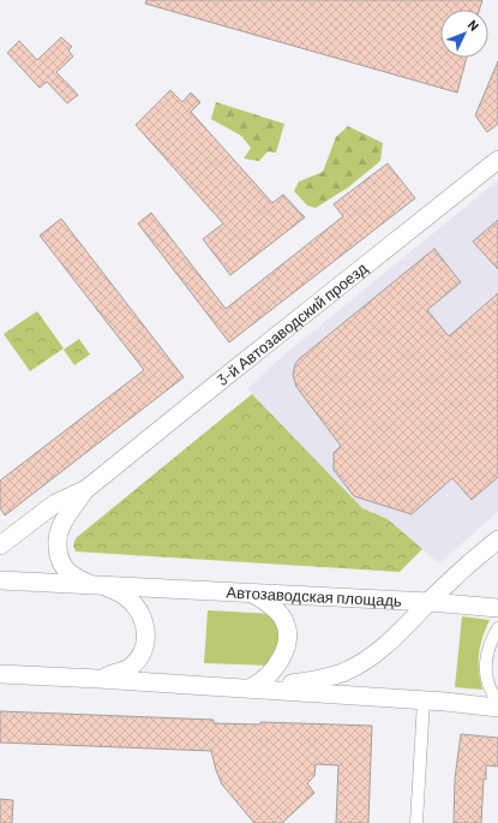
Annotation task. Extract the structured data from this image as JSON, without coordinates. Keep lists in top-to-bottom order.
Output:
{
  "streets": {
    "main road": ["3-й Автозаводский проезд", "Автозаводская площадь"]
  },
  "crossings": [
    ["3-й Автозаводский проезд", "Автозаводская площадь"]
  ],
  "north": "top right"
}
